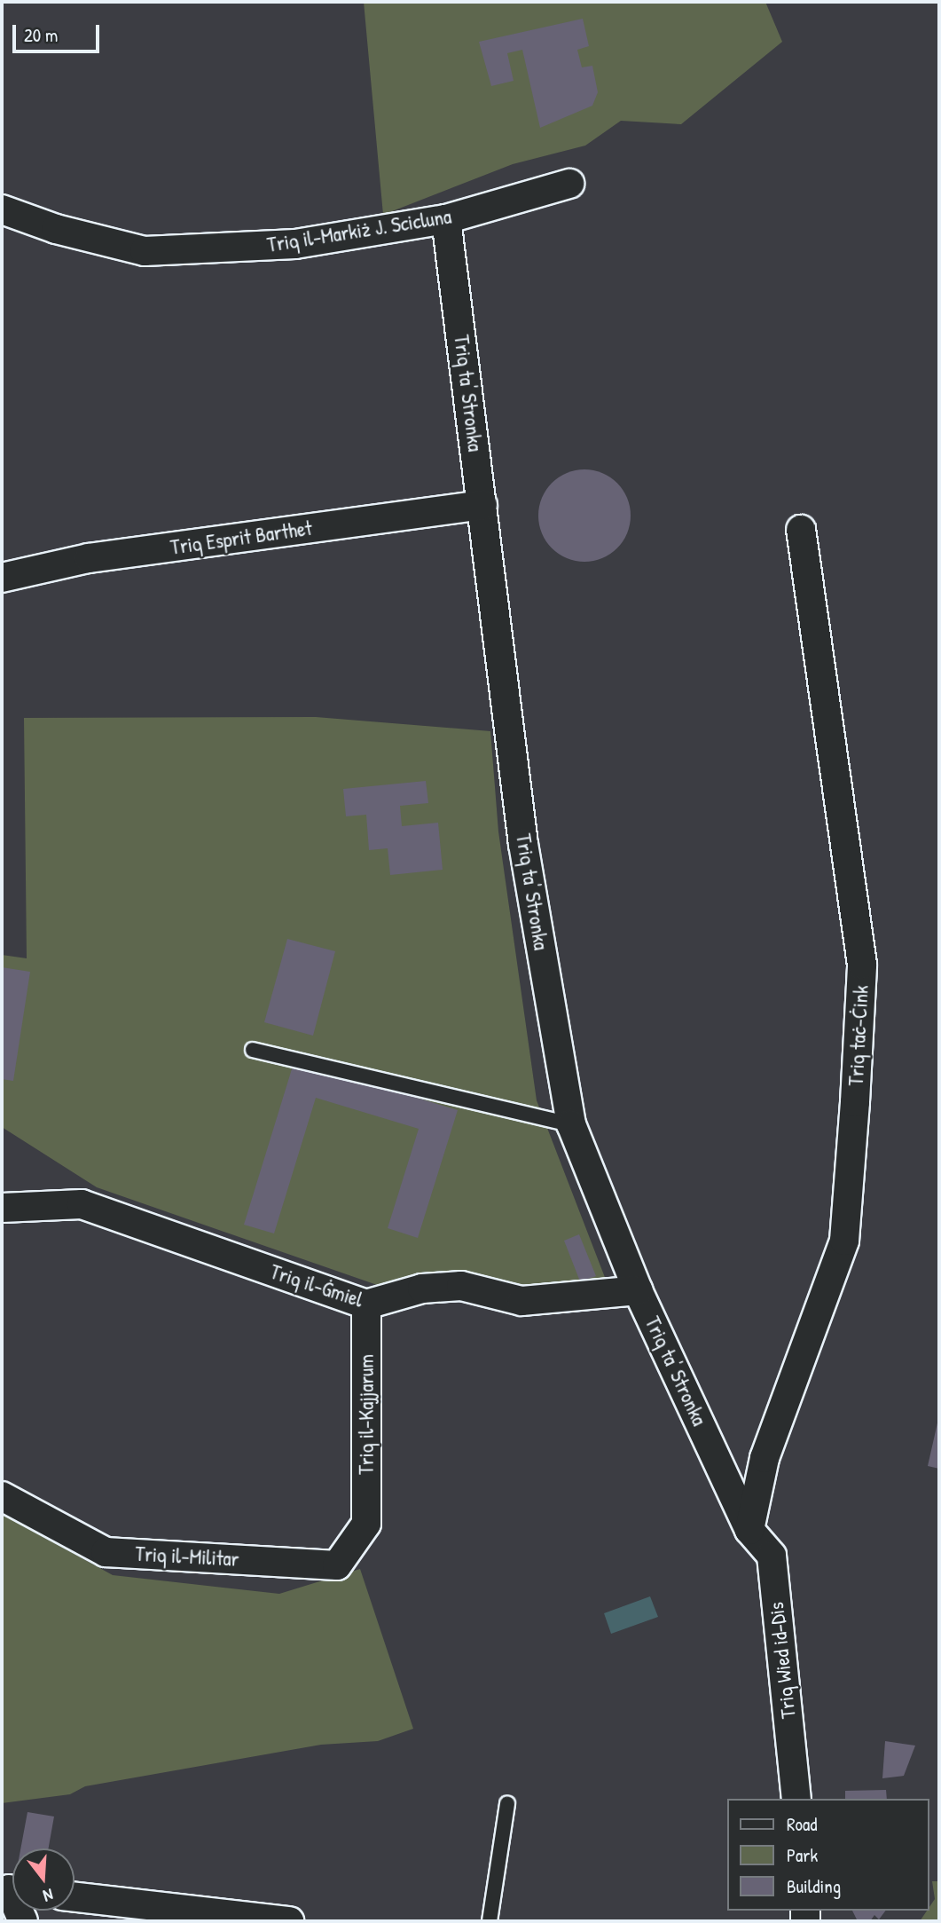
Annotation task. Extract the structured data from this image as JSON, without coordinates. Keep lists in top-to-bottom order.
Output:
{
  "streets": {
    "street": [
      "Triq il-Markiż J. Scicluna",
      "Triq ta' Stronka",
      "Triq Esprit Barthet",
      "Triq taċ-Ċink",
      "Triq il-Ġmiel",
      "Triq il-Kajjarum",
      "Triq il-Militar",
      "Triq Wied id-Dis"
    ]
  },
  "crossings": [
    ["Triq il-Markiż J. Scicluna", "Triq ta' Stronka"],
    ["Triq ta' Stronka", "Triq Esprit Barthet"],
    ["Triq ta' Stronka", "Triq taċ-Ċink"],
    ["Triq ta' Stronka", "Triq il-Ġmiel"],
    ["Triq ta' Stronka", "Triq Wied id-Dis"],
    ["Triq taċ-Ċink", "Triq Wied id-Dis"],
    ["Triq il-Ġmiel", "Triq il-Kajjarum"],
    ["Triq il-Kajjarum", "Triq il-Militar"]
  ],
  "legend": ["Road", "Park", "Building"],
  "scale_bar": "20 m",
  "north": "bottom"
}
